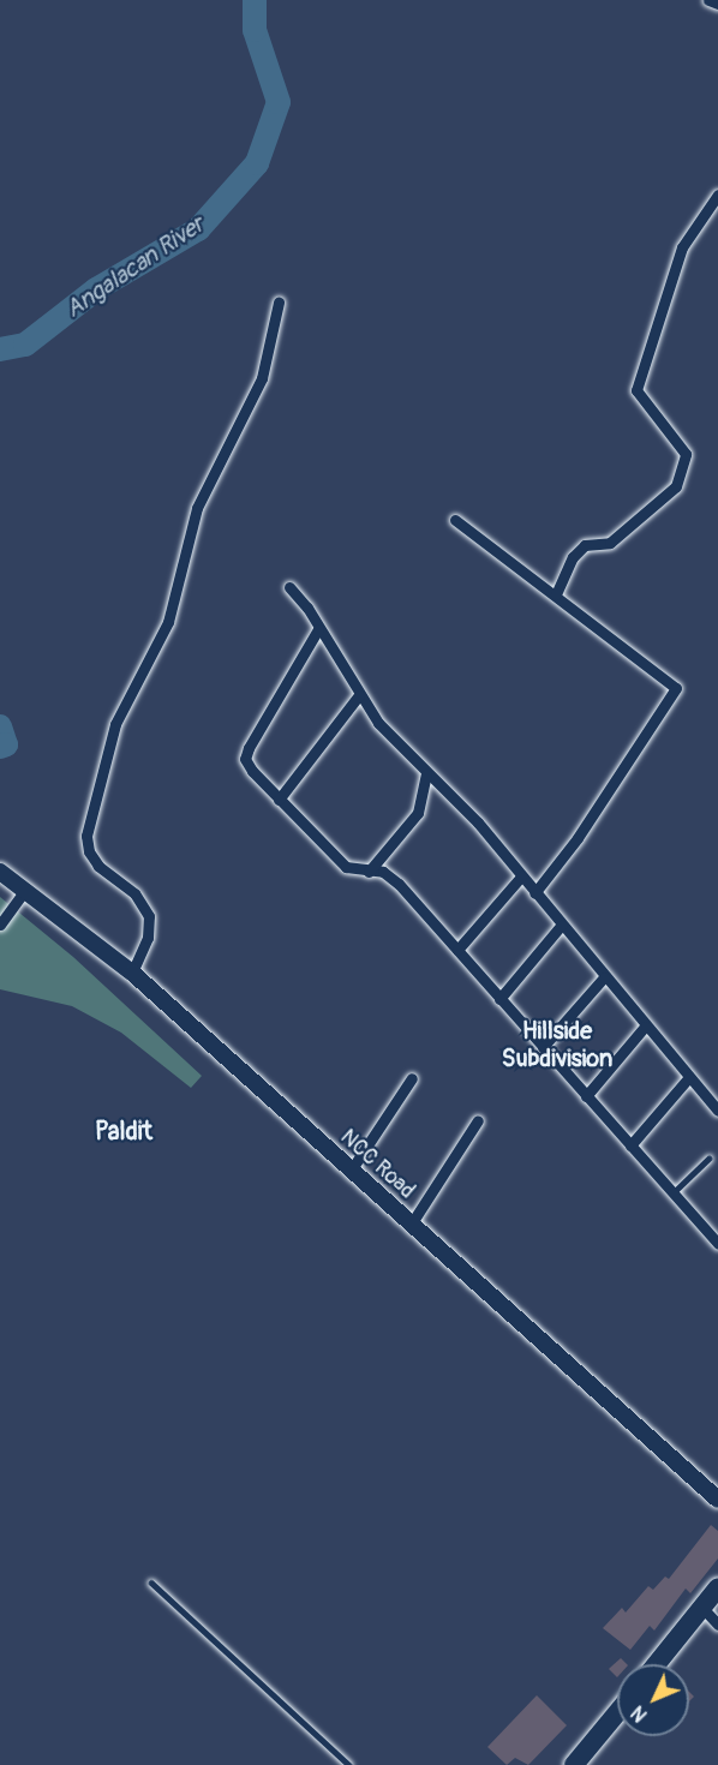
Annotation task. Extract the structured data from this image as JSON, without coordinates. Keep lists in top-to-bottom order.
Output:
{
  "streets": {
    "street": ["NCC Road"]
  },
  "districts": ["Hillside Subdivision", "Paldit"],
  "water": ["Angalacan River"],
  "north": "bottom left"
}
